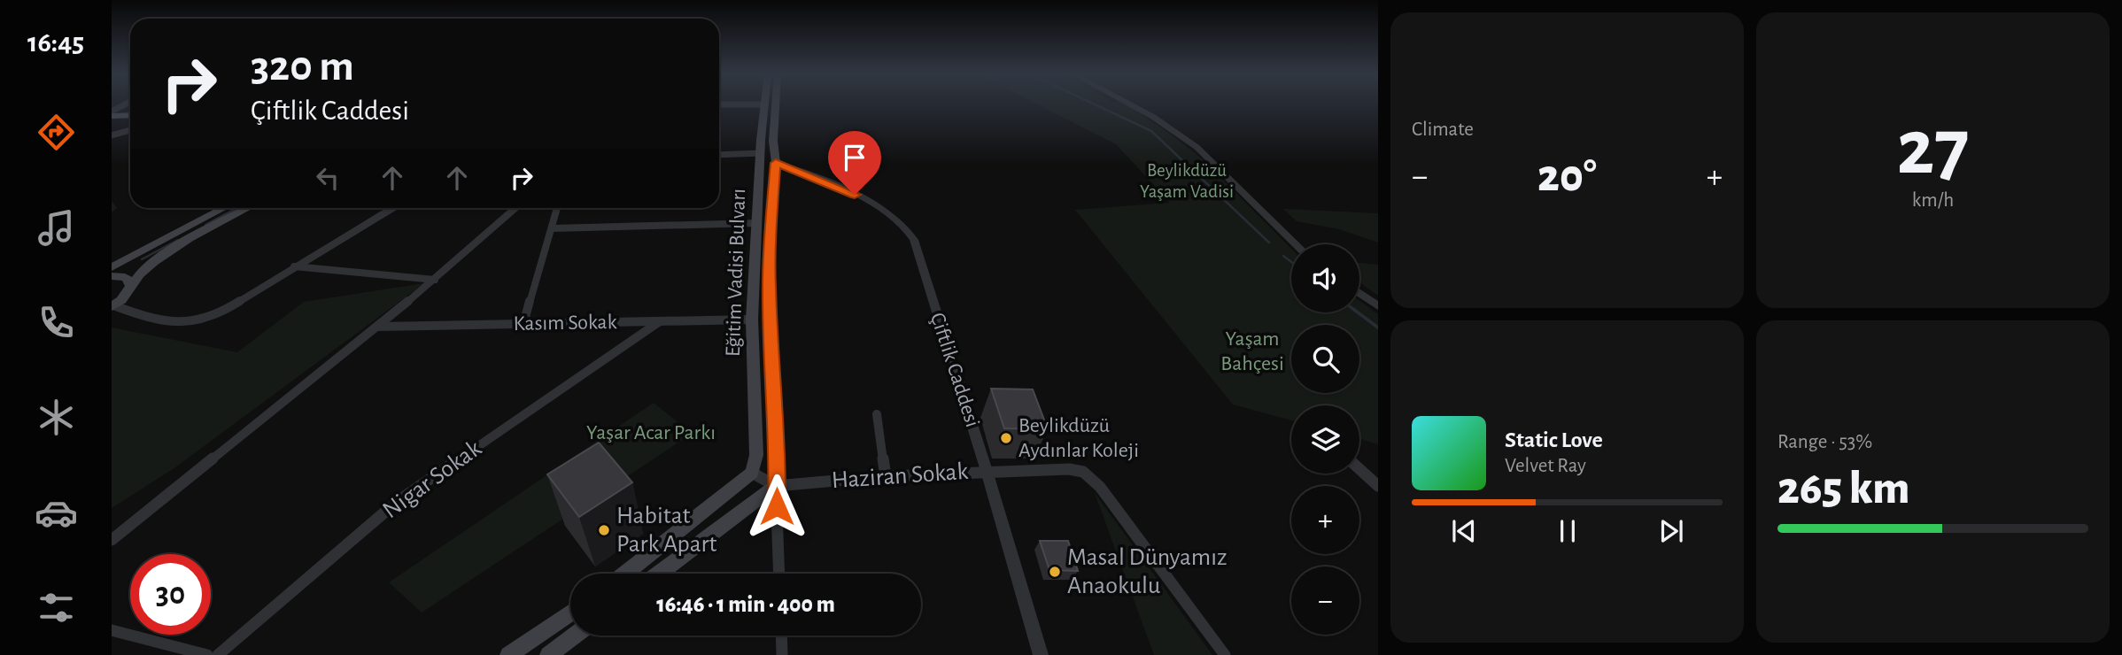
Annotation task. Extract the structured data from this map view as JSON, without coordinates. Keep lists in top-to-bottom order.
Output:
{
  "streets": {
    "main road": ["Eğitim Vadisi Bulvarı"],
    "street": [
      "Kasım Sokak",
      "Çiftlik Caddesi",
      "Haziran Sokak",
      "Nigar Sokak"
    ]
  },
  "crossings": [
    ["Eğitim Vadisi Bulvarı", "Kasım Sokak"],
    ["Eğitim Vadisi Bulvarı", "Çiftlik Caddesi"],
    ["Eğitim Vadisi Bulvarı", "Haziran Sokak"],
    ["Kasım Sokak", "Nigar Sokak"],
    ["Çiftlik Caddesi", "Haziran Sokak"]
  ],
  "parks": ["Beylikdüzü Yaşam Vadisi", "Yaşam Bahçesi", "Yaşar Acar Parkı"],
  "places": ["Beylikdüzü Aydınlar Koleji", "Habitat Park Apart", "Masal Dünyamız Anaokulu"],
  "page": {
    "tabs": "16:45",
    "tile": [
      "Climate",
      ["27", "km/h"],
      ["Range · 53%", "265 km"]
    ],
    "turn": ["320 m", "Çiftlik Caddesi"],
    "heat": ["−", "20°", "+"],
    "map_buttons": ["+", "−"],
    "song": ["Static Love", "Velvet Ray"],
    "limit": "30",
    "trip": "16:46 · 1 min · 400 m"
  }
}
